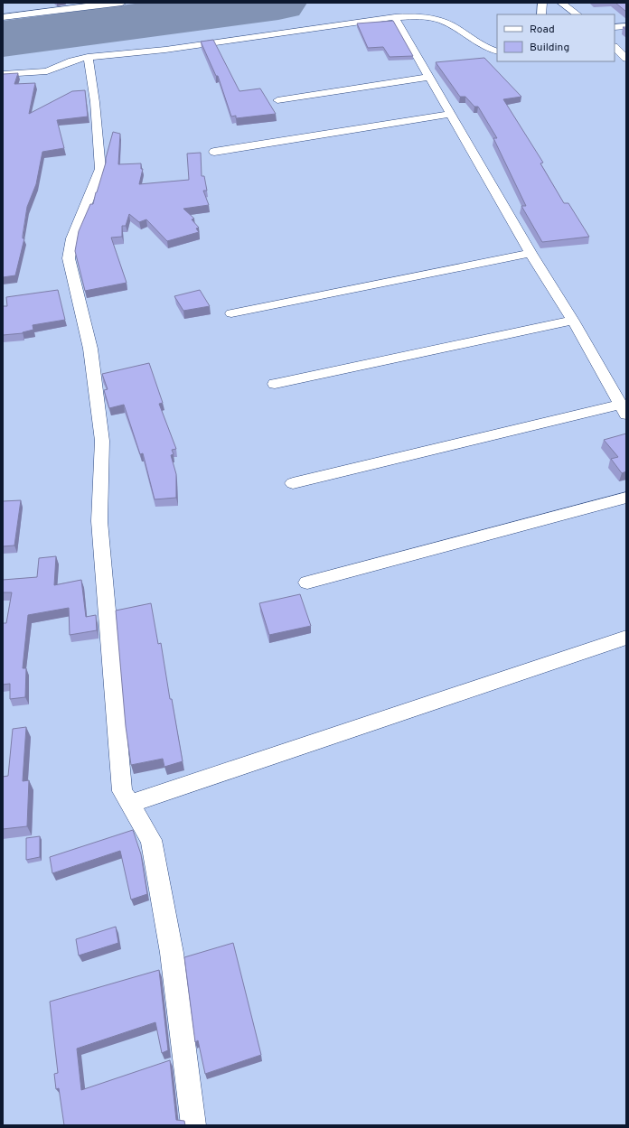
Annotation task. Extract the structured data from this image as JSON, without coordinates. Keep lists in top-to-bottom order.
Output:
{
  "legend": ["Road", "Building"]
}
